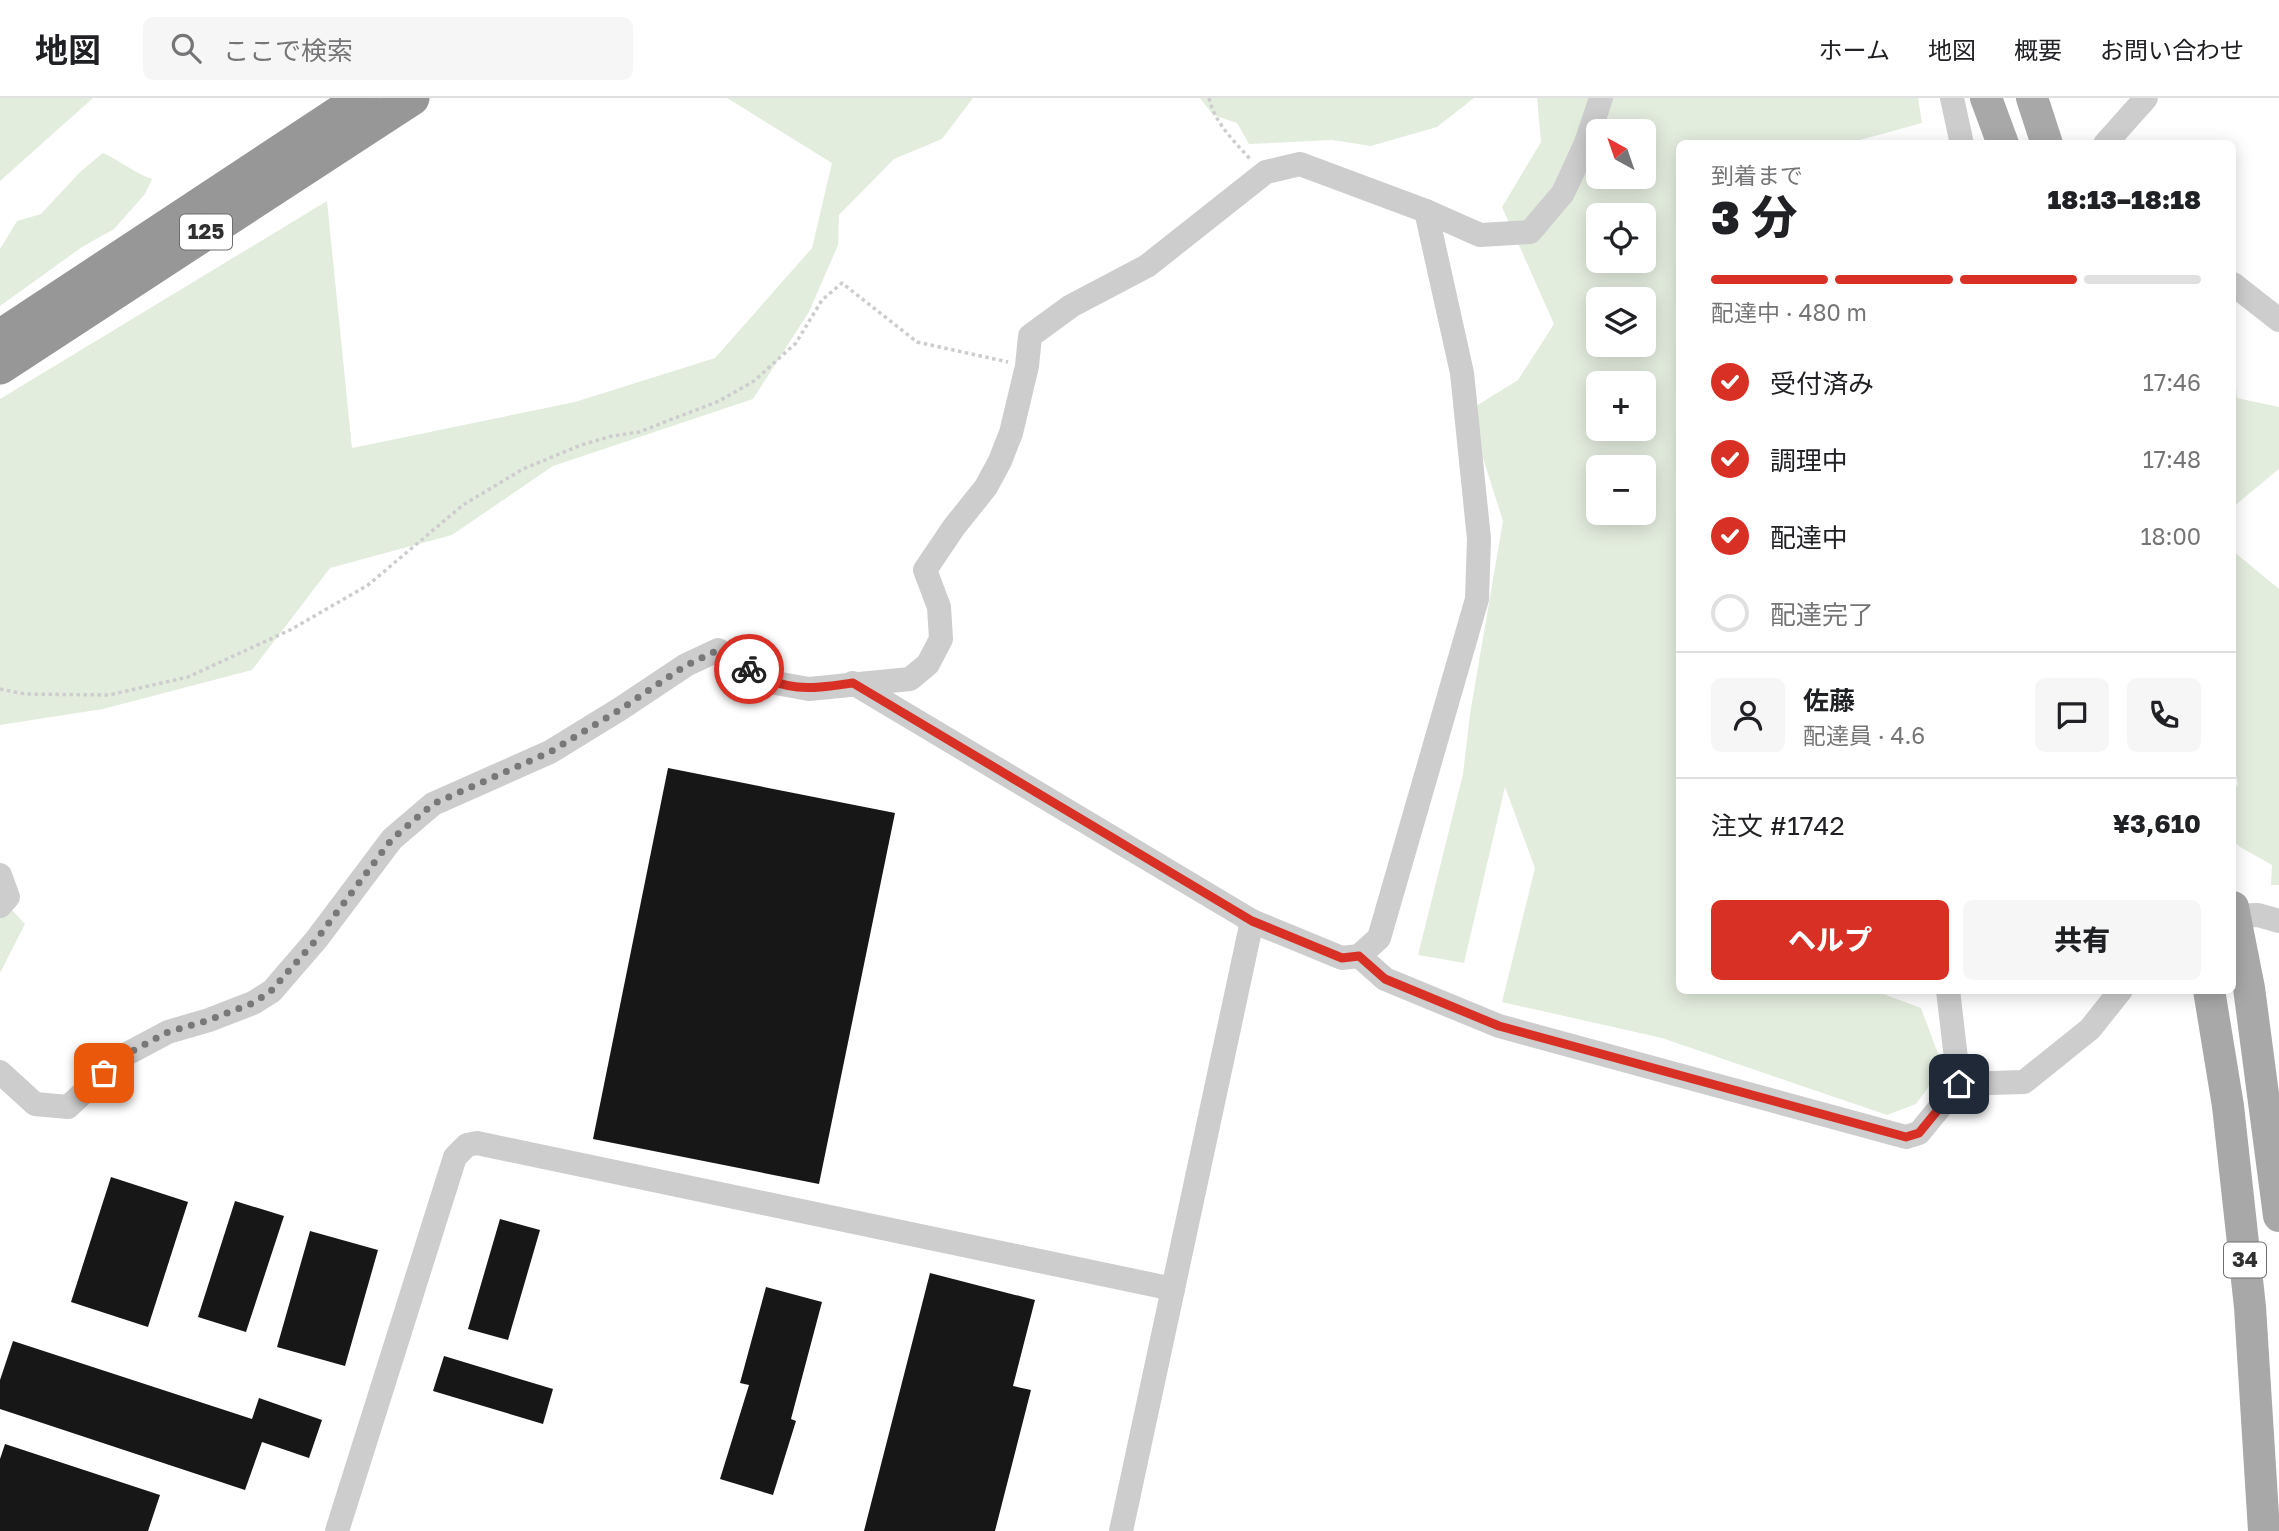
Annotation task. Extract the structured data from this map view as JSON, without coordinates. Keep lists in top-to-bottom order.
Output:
{
  "streets": {
    "highway": ["125"],
    "main road": ["34"]
  },
  "north": "top left",
  "page": {
    "header": "地図",
    "search": "ここで検索",
    "nav": [
      "ホーム",
      "地図",
      "概要",
      "お問い合わせ"
    ],
    "map_buttons": ["+", "−"],
    "heading": ["3 分", "到着まで", "18:13–18:18"],
    "panel": [
      "佐藤",
      "配達員 · 4.6",
      "注文 #1742",
      "¥3,610"
    ],
    "bar": "配達中 · 480 m",
    "list": [
      ["受付済み", "17:46"],
      ["調理中", "17:48"],
      ["配達中", "18:00"],
      "配達完了"
    ],
    "buttons": ["ヘルプ", "共有"]
  }
}
